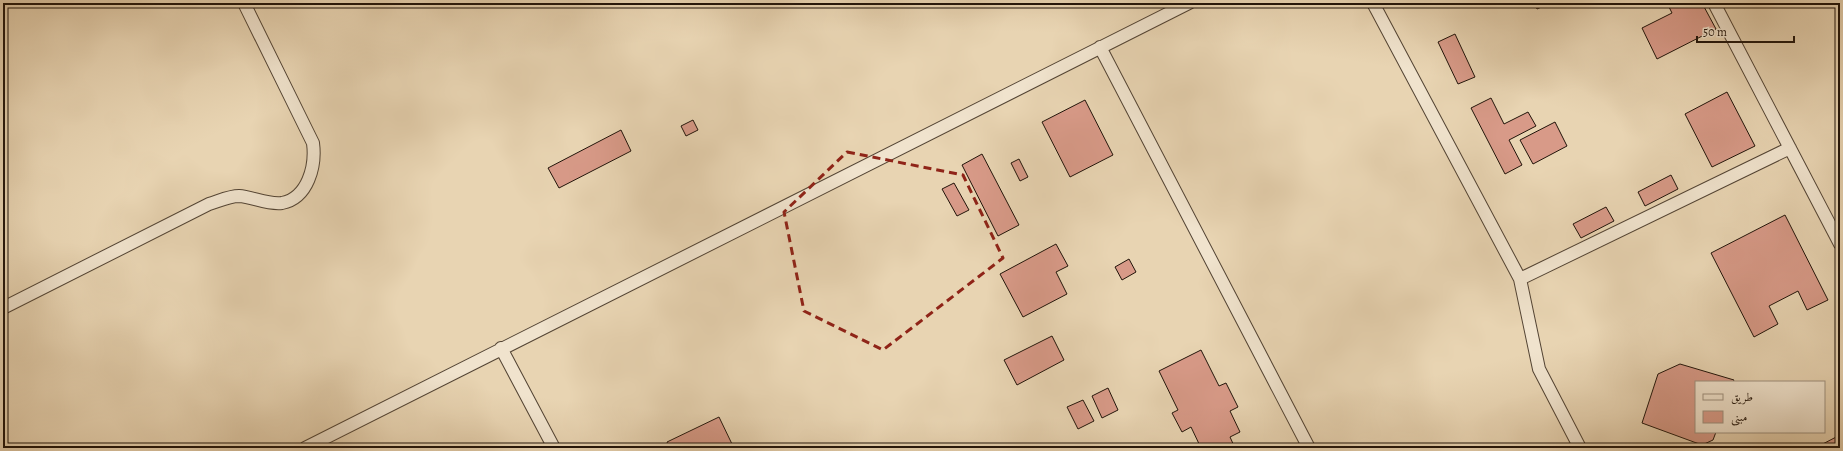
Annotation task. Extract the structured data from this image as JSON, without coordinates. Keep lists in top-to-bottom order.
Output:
{
  "legend": ["طريق", "مبنى"],
  "scale_bar": "50 m"
}
